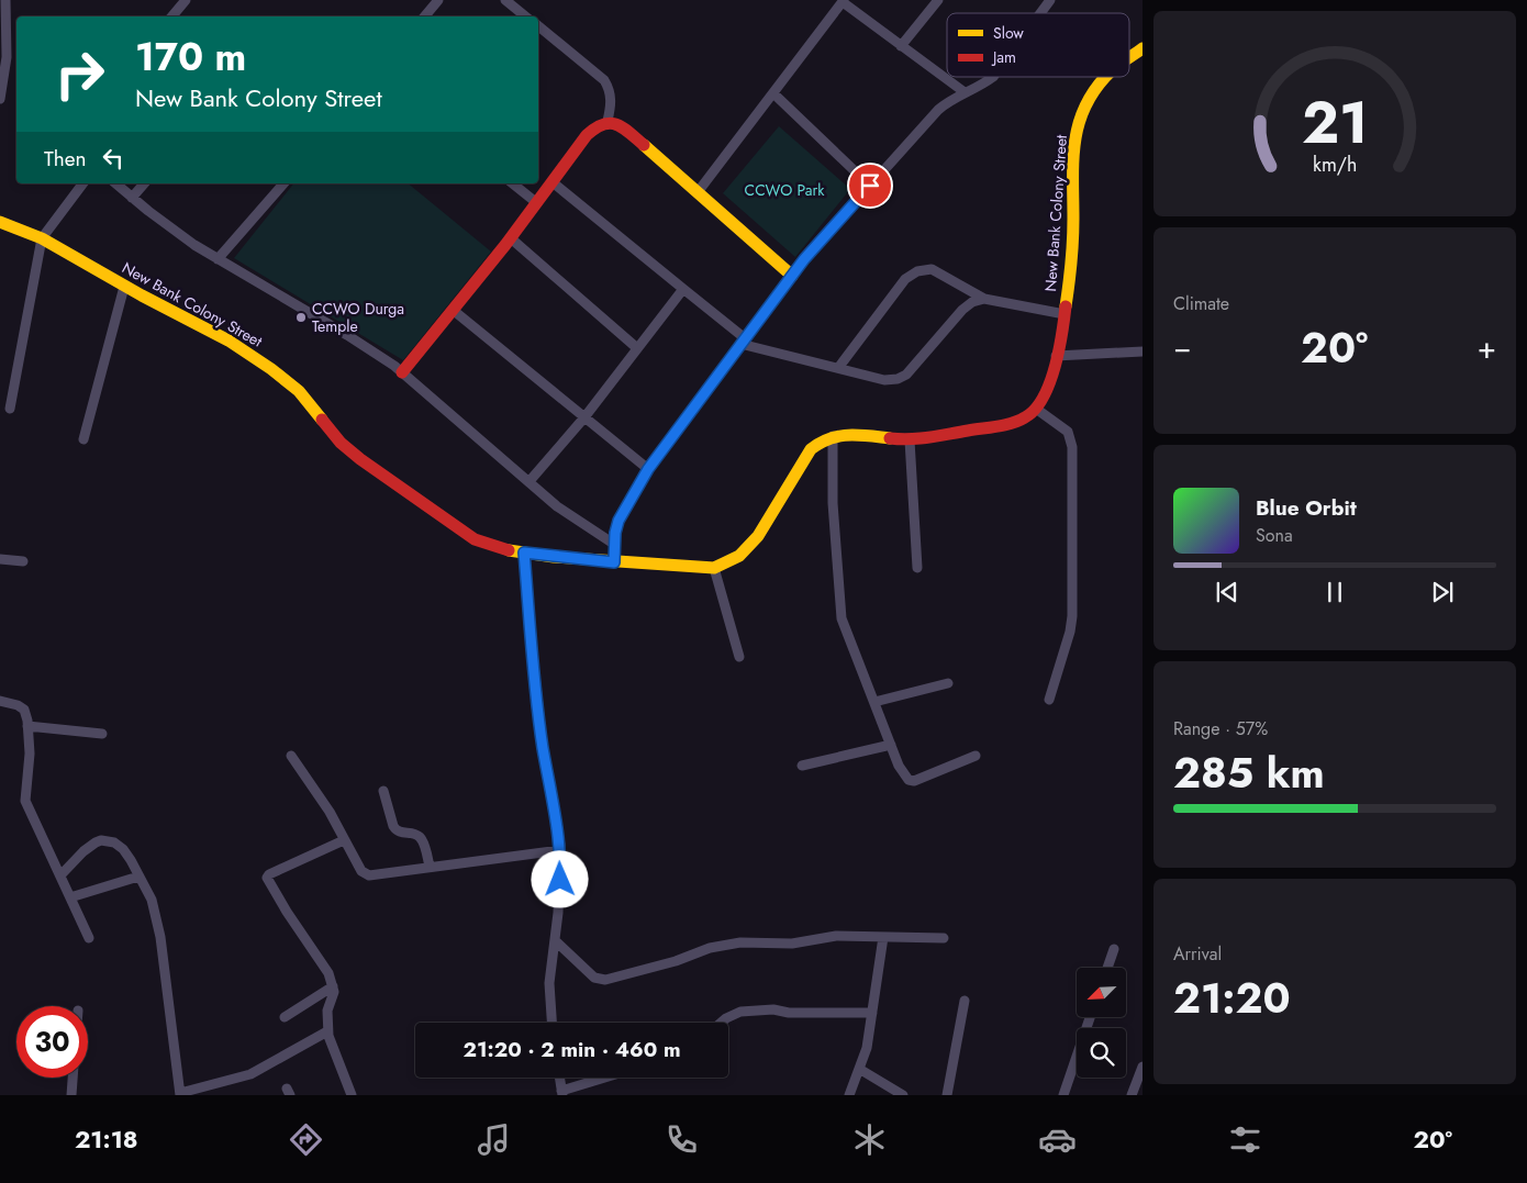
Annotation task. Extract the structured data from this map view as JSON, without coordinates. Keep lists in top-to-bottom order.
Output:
{
  "streets": {
    "street": ["New Bank Colony Street"]
  },
  "parks": ["CCWO Park"],
  "places": ["CCWO Durga Temple"],
  "legend": ["Slow", "Jam"],
  "north": "bottom left",
  "page": {
    "turn": ["170 m", "New Bank Colony Street"],
    "then": "Then",
    "tile": [
      "Climate",
      ["Range · 57%", "285 km"],
      ["Arrival", "21:20"]
    ],
    "heat": ["−", "20°", "+"],
    "song": ["Blue Orbit", "Sona"],
    "limit": "30",
    "trip": "21:20 · 2 min · 460 m",
    "tabs": ["21:18", "20°"],
    "gauge": ["21", "km/h"]
  }
}
